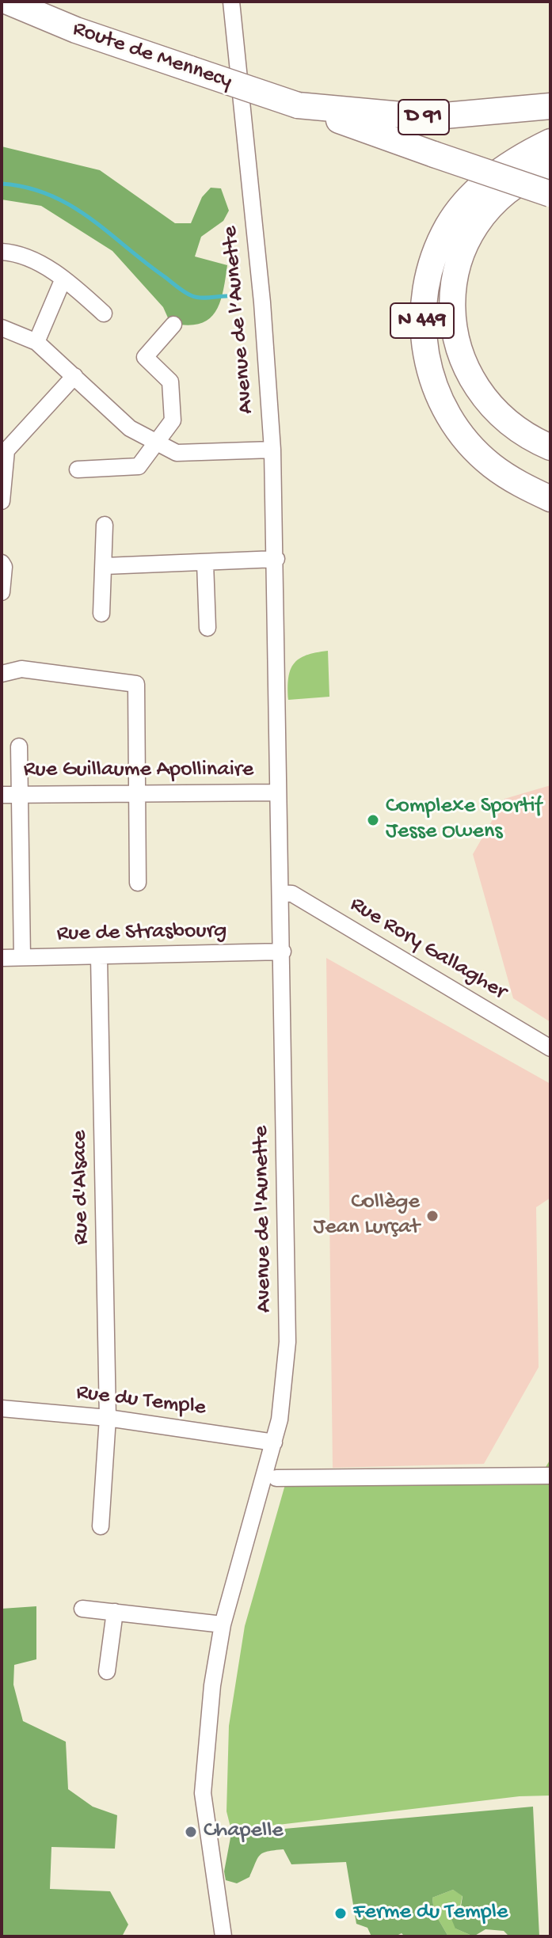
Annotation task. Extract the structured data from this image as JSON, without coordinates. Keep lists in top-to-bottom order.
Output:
{
  "streets": {
    "main road": ["Route de Mennecy", "D 91", "N 449"],
    "street": [
      "Avenue de l’Aunette",
      "Rue Guillaume Apollinaire",
      "Rue de Strasbourg",
      "Rue Rory Gallagher",
      "Rue d'Alsace",
      "Avenue de l'Aunette",
      "Rue du Temple"
    ]
  },
  "crossings": [
    ["Route de Mennecy", "D 91"],
    ["Avenue de l’Aunette", "Avenue de l'Aunette"],
    ["Rue Guillaume Apollinaire", "Avenue de l'Aunette"],
    ["Rue de Strasbourg", "Rue d'Alsace"],
    ["Rue de Strasbourg", "Avenue de l'Aunette"],
    ["Rue Rory Gallagher", "Avenue de l'Aunette"],
    ["Rue d'Alsace", "Rue du Temple"],
    ["Avenue de l'Aunette", "Rue du Temple"]
  ],
  "places": [
    "Complexe Sportif Jesse Owens",
    "Collège Jean Lurçat",
    "Chapelle",
    "Ferme du Temple"
  ]
}
